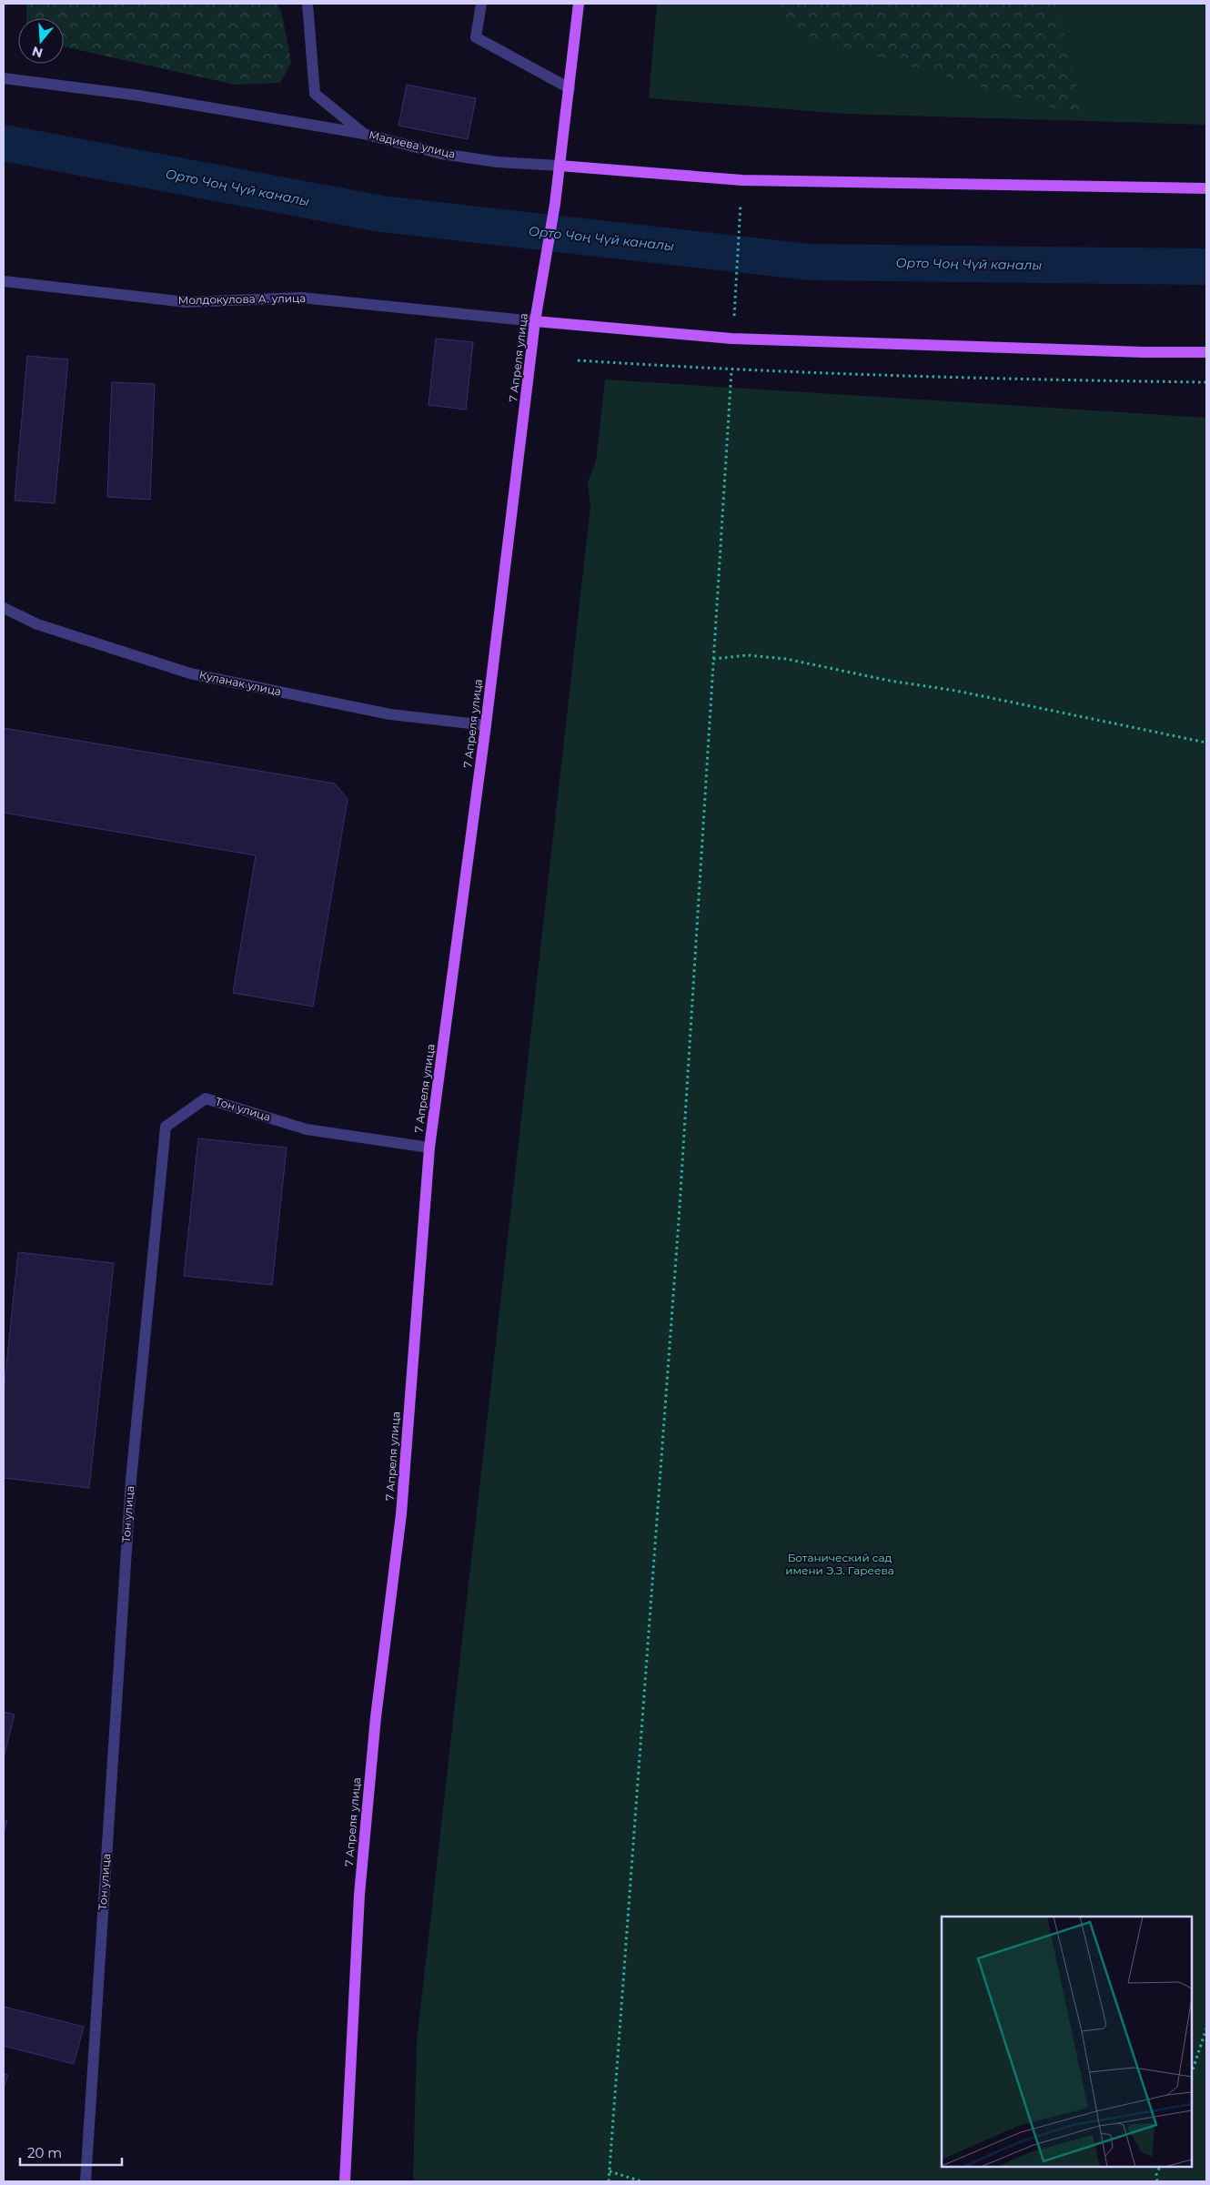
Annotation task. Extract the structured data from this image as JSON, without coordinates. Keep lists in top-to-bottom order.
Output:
{
  "streets": {
    "main road": ["7 Апреля улица"],
    "street": [
      "Мадиева улица",
      "Молдокулова А. улица",
      "Куланак улица",
      "Тон улица"
    ]
  },
  "crossings": [
    ["Мадиева улица", "7 Апреля улица"],
    ["Молдокулова А. улица", "7 Апреля улица"],
    ["7 Апреля улица", "Куланак улица"],
    ["7 Апреля улица", "Тон улица"]
  ],
  "water": ["Орто Чоң Чүй каналы"],
  "parks": ["Ботанический сад имени Э.З. Гареева"],
  "scale_bar": "20 m",
  "north": "bottom"
}
